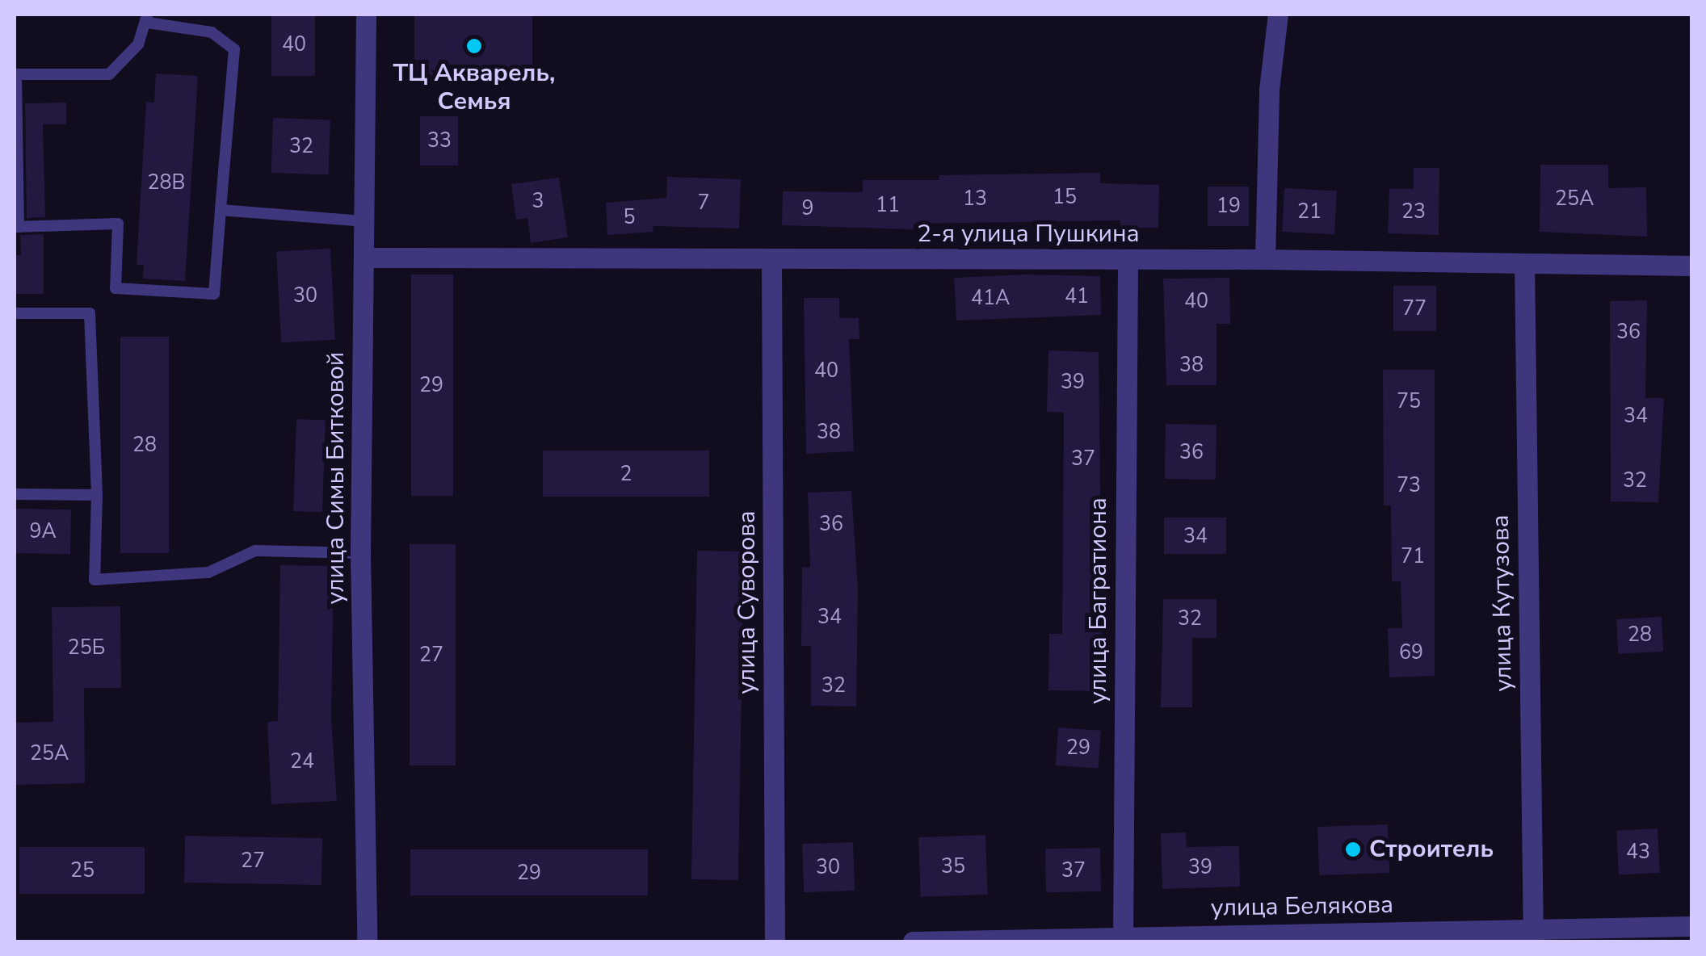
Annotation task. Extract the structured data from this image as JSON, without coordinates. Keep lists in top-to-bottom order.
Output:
{
  "streets": {
    "street": [
      "2-я улица Пушкина",
      "улица Симы Битковой",
      "улица Багратиона",
      "улица Суворова",
      "улица Кутузова",
      "улица Белякова"
    ]
  },
  "crossings": [
    ["2-я улица Пушкина", "улица Симы Битковой"],
    ["2-я улица Пушкина", "улица Багратиона"],
    ["2-я улица Пушкина", "улица Суворова"],
    ["2-я улица Пушкина", "улица Кутузова"],
    ["улица Багратиона", "улица Белякова"],
    ["улица Кутузова", "улица Белякова"]
  ],
  "places": ["ТЦ Акварель, Семья", "Строитель"],
  "house_numbers": [
    "40",
    "33",
    "32",
    "28В",
    "15",
    "13",
    "25А",
    "3",
    "7",
    "11",
    "19",
    "9",
    "21",
    "23",
    "5",
    "30",
    "41",
    "41А",
    "40",
    "77",
    "36",
    "38",
    "40",
    "39",
    "29",
    "75",
    "34",
    "38",
    "28",
    "36",
    "37",
    "2",
    "32",
    "73",
    "36",
    "9А",
    "34",
    "71",
    "34",
    "32",
    "28",
    "25Б",
    "69",
    "27",
    "32",
    "29",
    "25А",
    "24",
    "43",
    "27",
    "35",
    "30",
    "39",
    "25",
    "37",
    "29"
  ]
}
